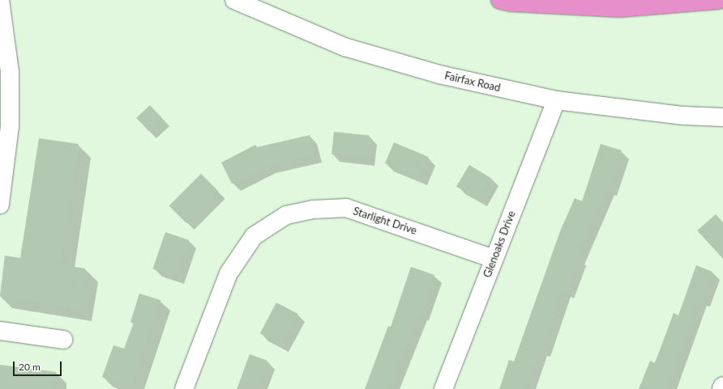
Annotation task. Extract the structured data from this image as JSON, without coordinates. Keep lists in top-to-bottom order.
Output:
{
  "streets": {
    "street": ["Fairfax Road", "Starlight Drive", "Glenoaks Drive"]
  },
  "crossings": [
    ["Fairfax Road", "Glenoaks Drive"],
    ["Starlight Drive", "Glenoaks Drive"]
  ],
  "scale_bar": "20 m"
}
